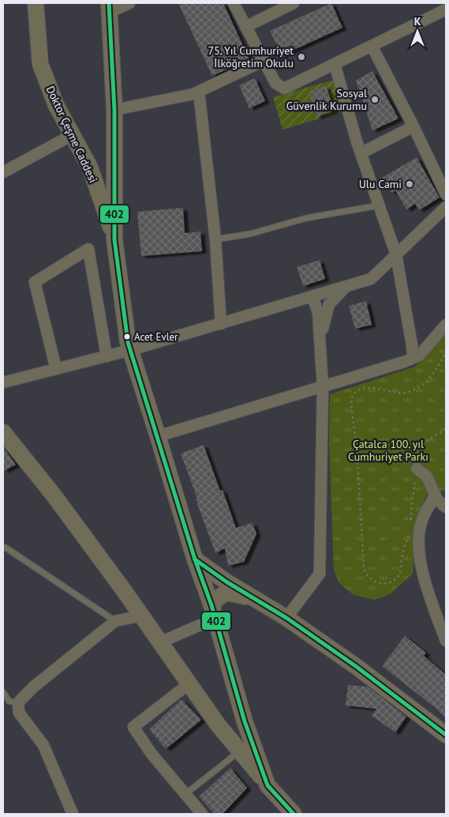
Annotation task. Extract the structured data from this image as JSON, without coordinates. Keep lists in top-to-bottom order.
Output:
{
  "streets": {
    "street": ["Doktor Çeşme Caddesi"]
  },
  "parks": ["Çatalca 100. yıl Cumhuriyet Parkı"],
  "places": [
    "75. Yıl Cumhuriyet İlköğretim Okulu",
    "Sosyal Güvenlik Kurumu",
    "Ulu Cami",
    "Acet Evler"
  ],
  "lines": ["transit line 402"],
  "north": "top"
}
